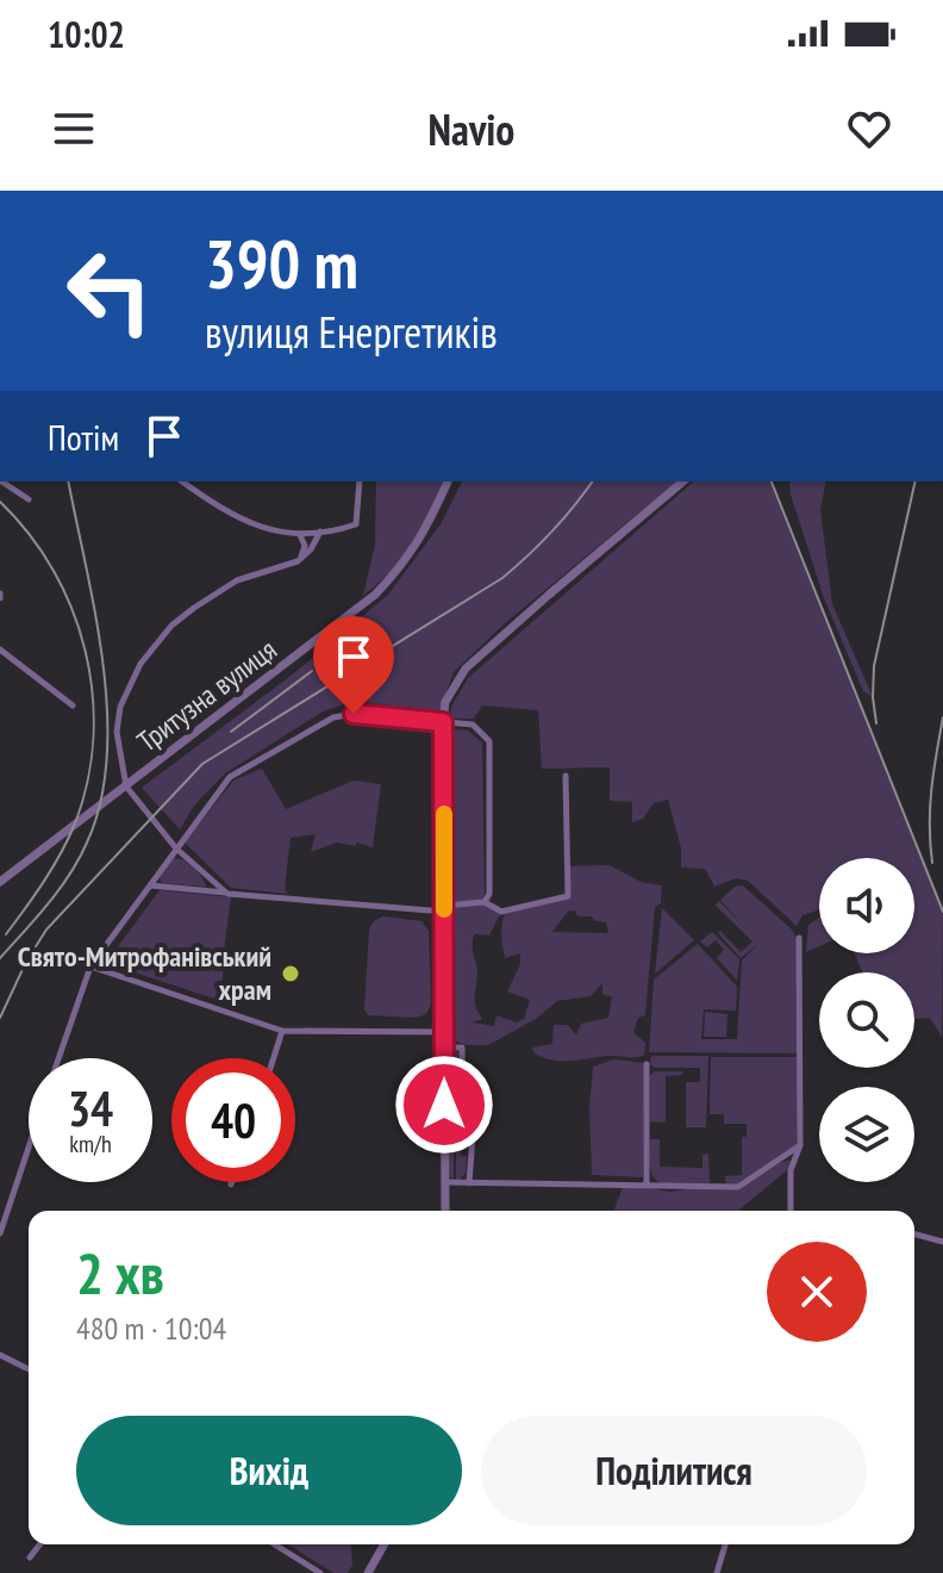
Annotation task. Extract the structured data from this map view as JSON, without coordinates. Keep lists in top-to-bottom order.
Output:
{
  "streets": {
    "street": ["Тритузна вулиця"]
  },
  "places": ["Свято-Митрофанівський храм"],
  "page": {
    "status": "10:02",
    "header": "Navio",
    "turn": ["390 m", "вулиця Енергетиків"],
    "then": "Потім",
    "speed": "34 km/h",
    "limit": "40",
    "heading": ["2 хв", "480 m · 10:04"],
    "buttons": ["Вихід", "Поділитися"]
  }
}
